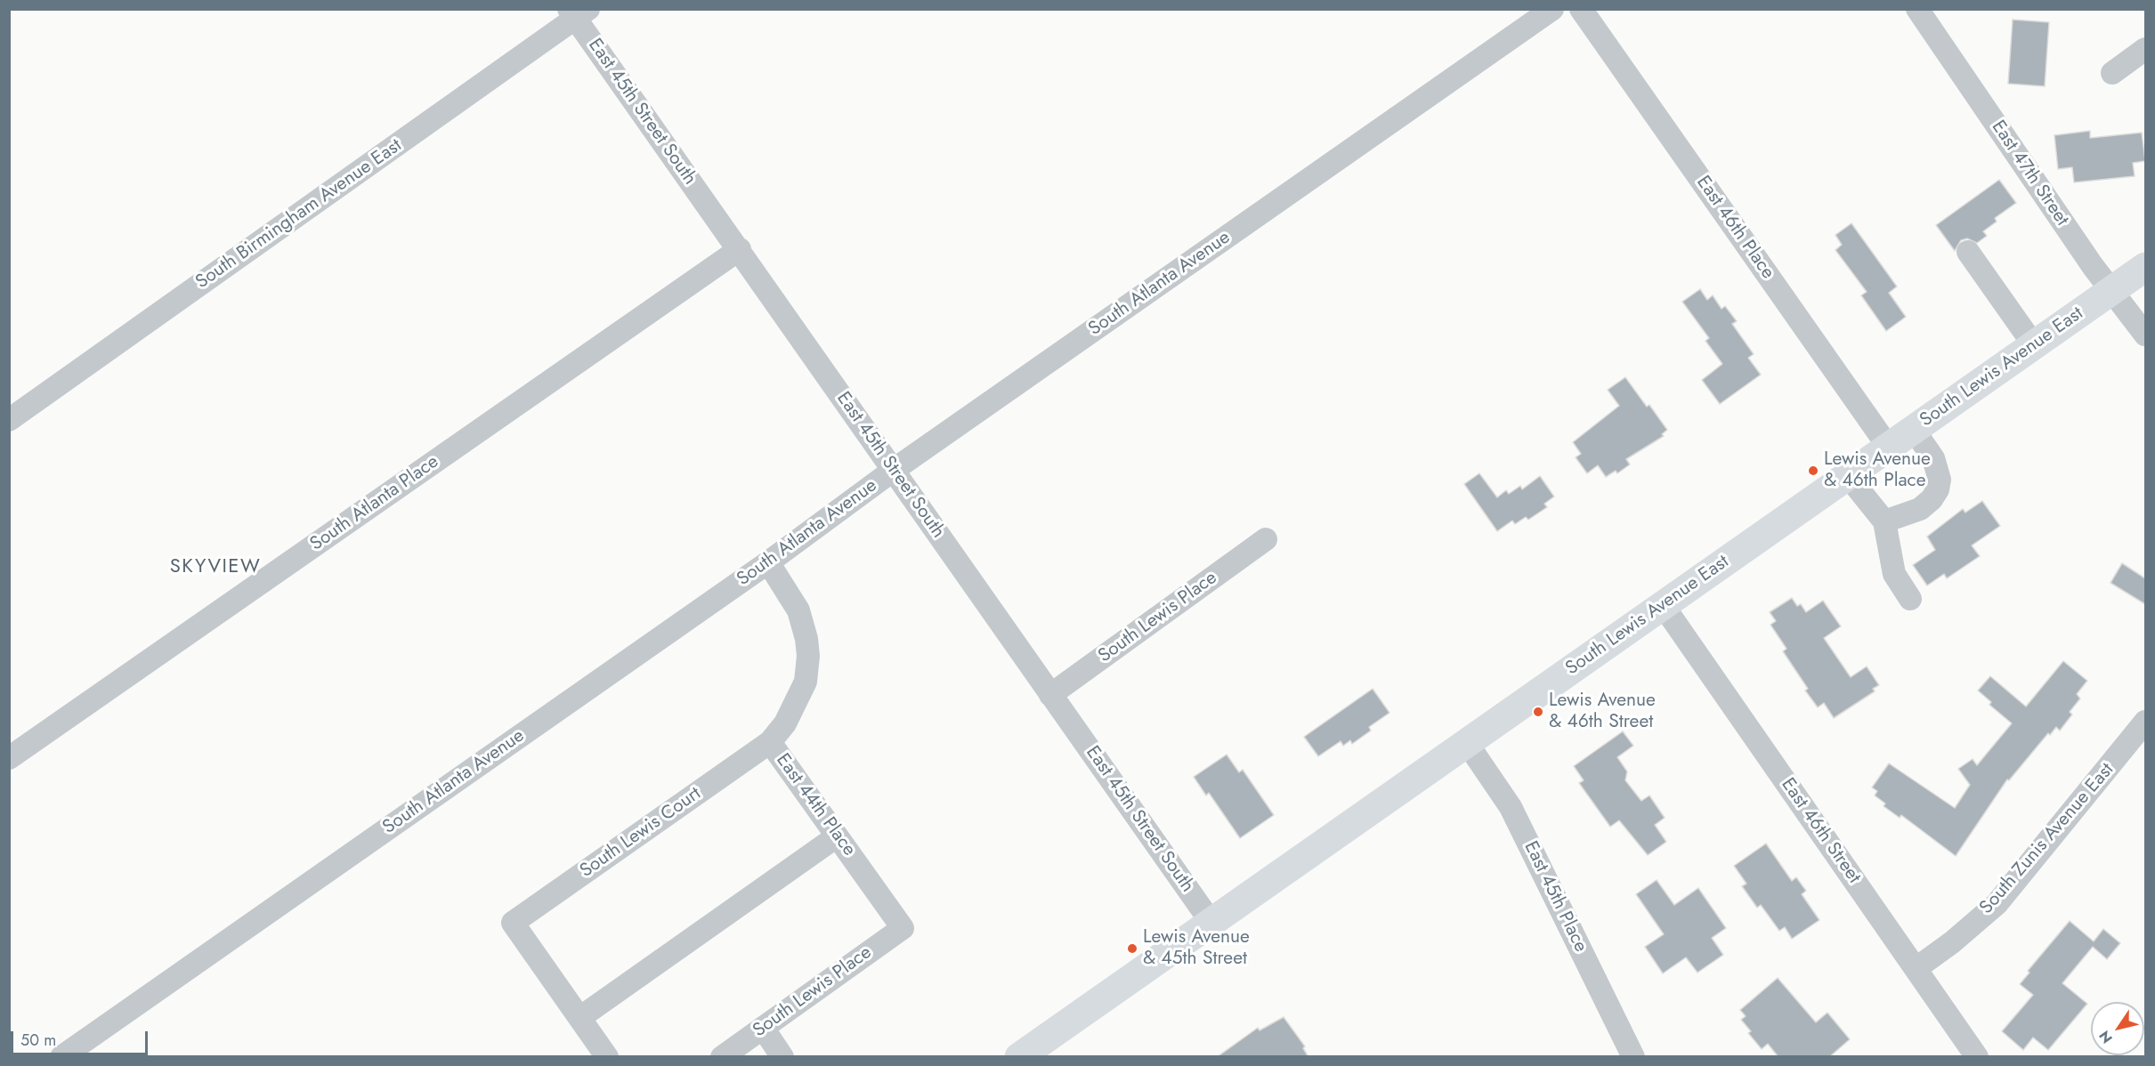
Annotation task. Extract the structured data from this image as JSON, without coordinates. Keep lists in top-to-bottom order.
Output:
{
  "streets": {
    "main road": ["South Lewis Avenue East"],
    "street": [
      "East 45th Street South",
      "East 47th Street",
      "South Birmingham Avenue East",
      "East 46th Place",
      "South Atlanta Avenue",
      "South Atlanta Place",
      "South Lewis Place",
      "East 44th Place",
      "East 46th Street",
      "South Lewis Court",
      "South Zunis Avenue East",
      "East 45th Place"
    ]
  },
  "crossings": [
    ["East 45th Street South", "South Birmingham Avenue East"],
    ["East 45th Street South", "South Atlanta Avenue"],
    ["East 45th Street South", "South Lewis Avenue East"],
    ["East 45th Street South", "South Atlanta Place"],
    ["East 45th Street South", "South Lewis Place"],
    ["East 47th Street", "South Lewis Avenue East"],
    ["East 46th Place", "South Lewis Avenue East"],
    ["South Atlanta Avenue", "East 44th Place"],
    ["South Lewis Avenue East", "East 46th Street"],
    ["South Lewis Avenue East", "East 45th Place"],
    ["South Lewis Place", "East 44th Place"],
    ["East 44th Place", "South Lewis Court"],
    ["East 46th Street", "South Zunis Avenue East"]
  ],
  "districts": ["SKYVIEW"],
  "places": ["Lewis Avenue & 46th Place", "Lewis Avenue & 46th Street", "Lewis Avenue & 45th Street"],
  "scale_bar": "50 m",
  "north": "bottom left"
}
